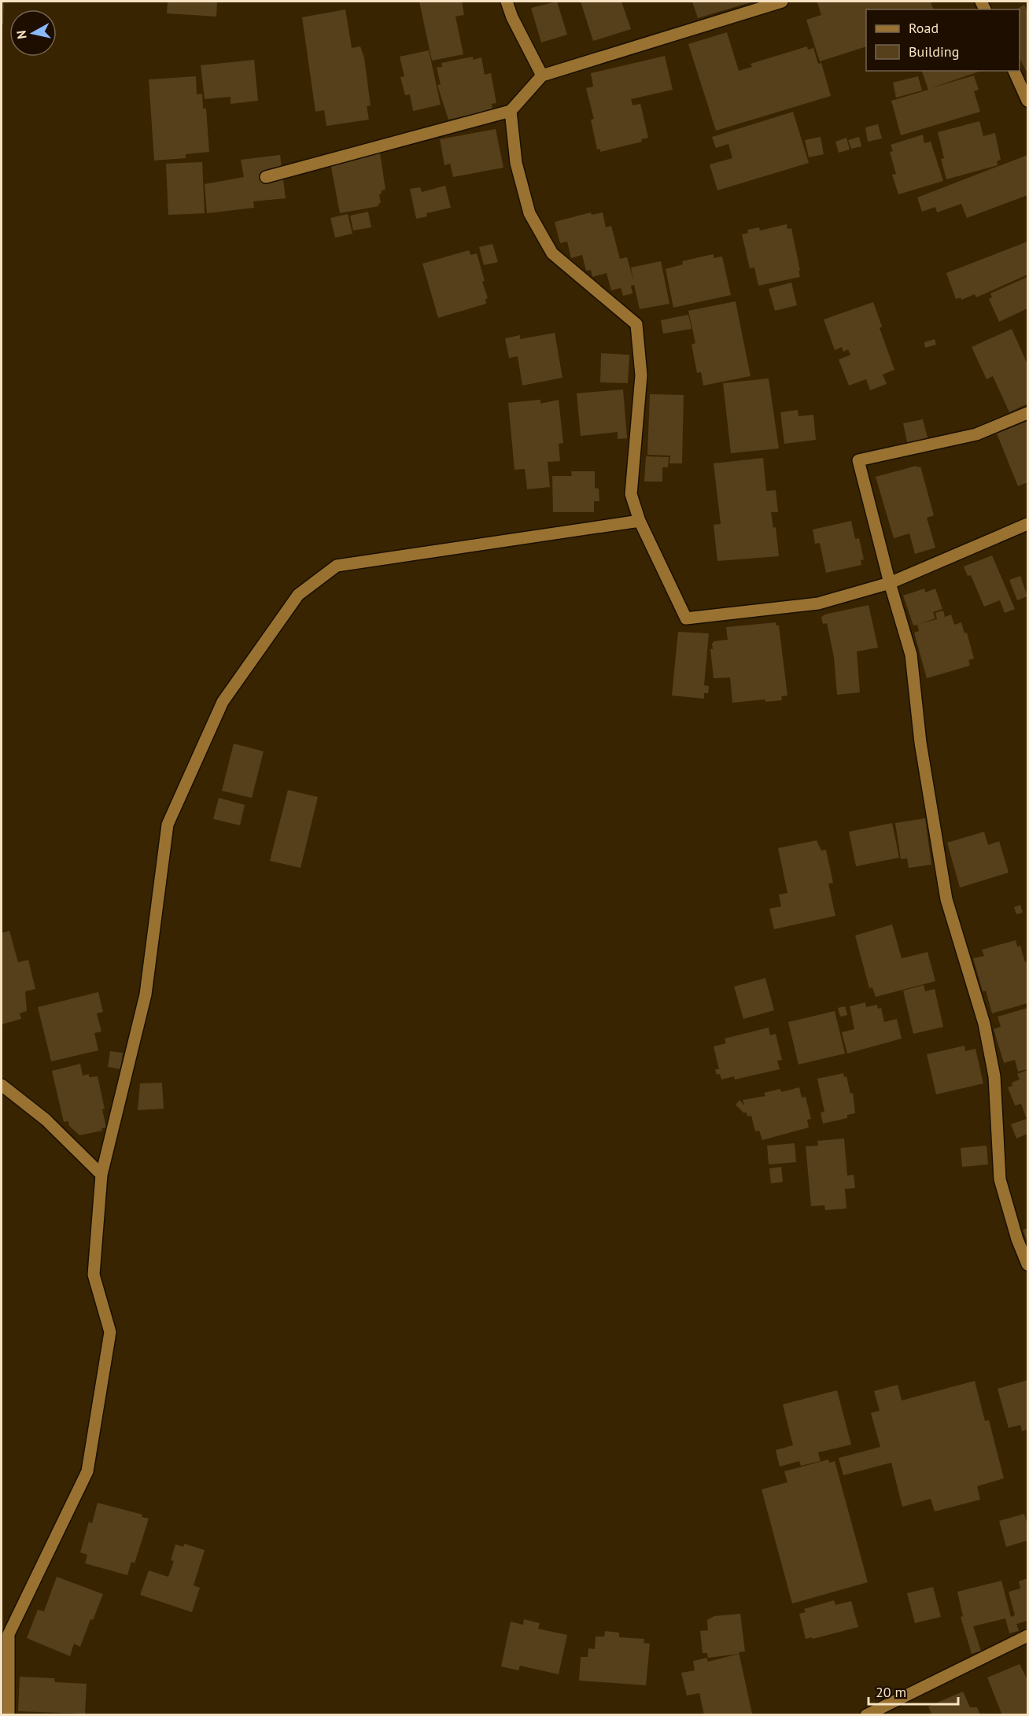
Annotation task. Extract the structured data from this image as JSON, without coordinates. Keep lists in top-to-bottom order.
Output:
{
  "legend": ["Road", "Building"],
  "scale_bar": "20 m",
  "north": "left"
}
